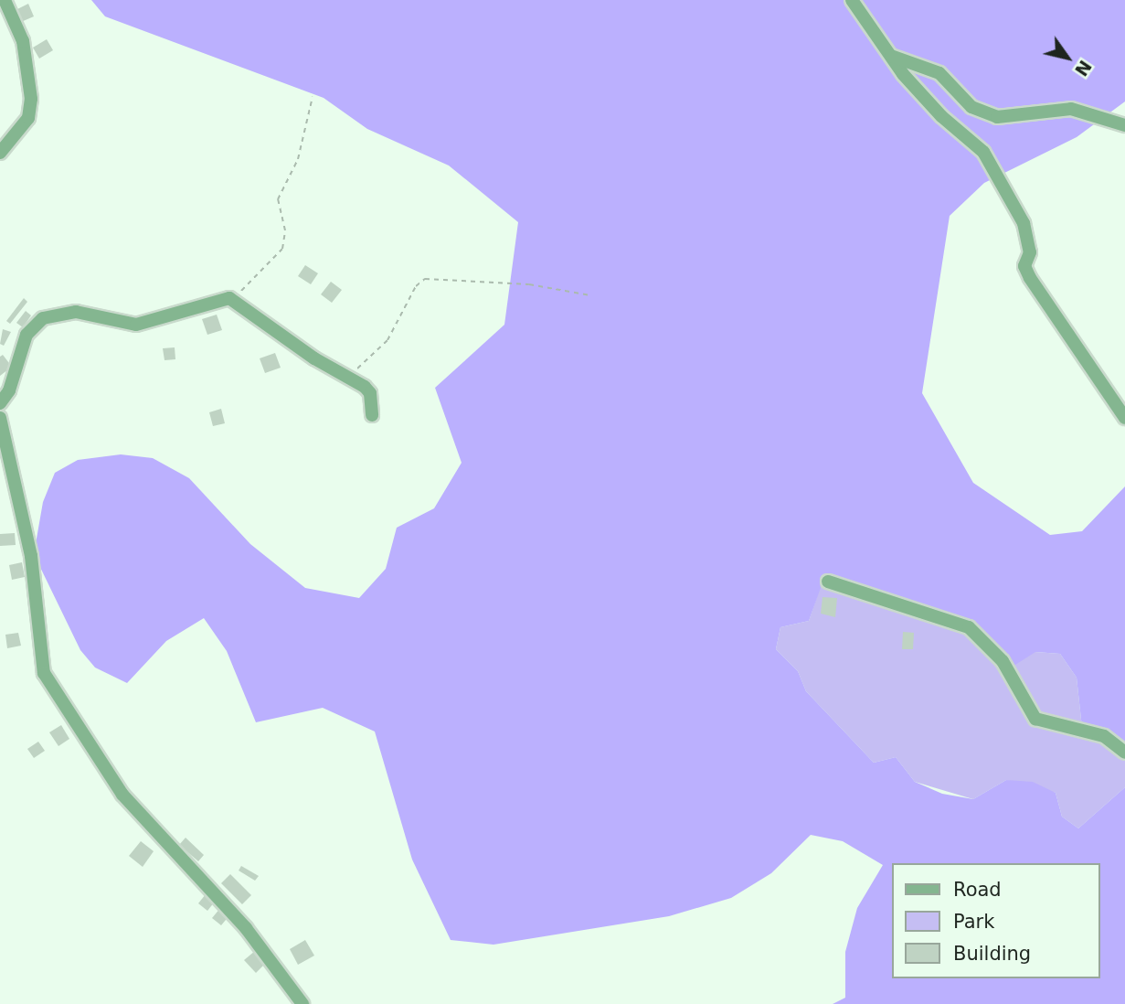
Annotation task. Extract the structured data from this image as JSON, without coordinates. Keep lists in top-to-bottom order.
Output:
{
  "legend": ["Road", "Park", "Building"],
  "north": "bottom right"
}
